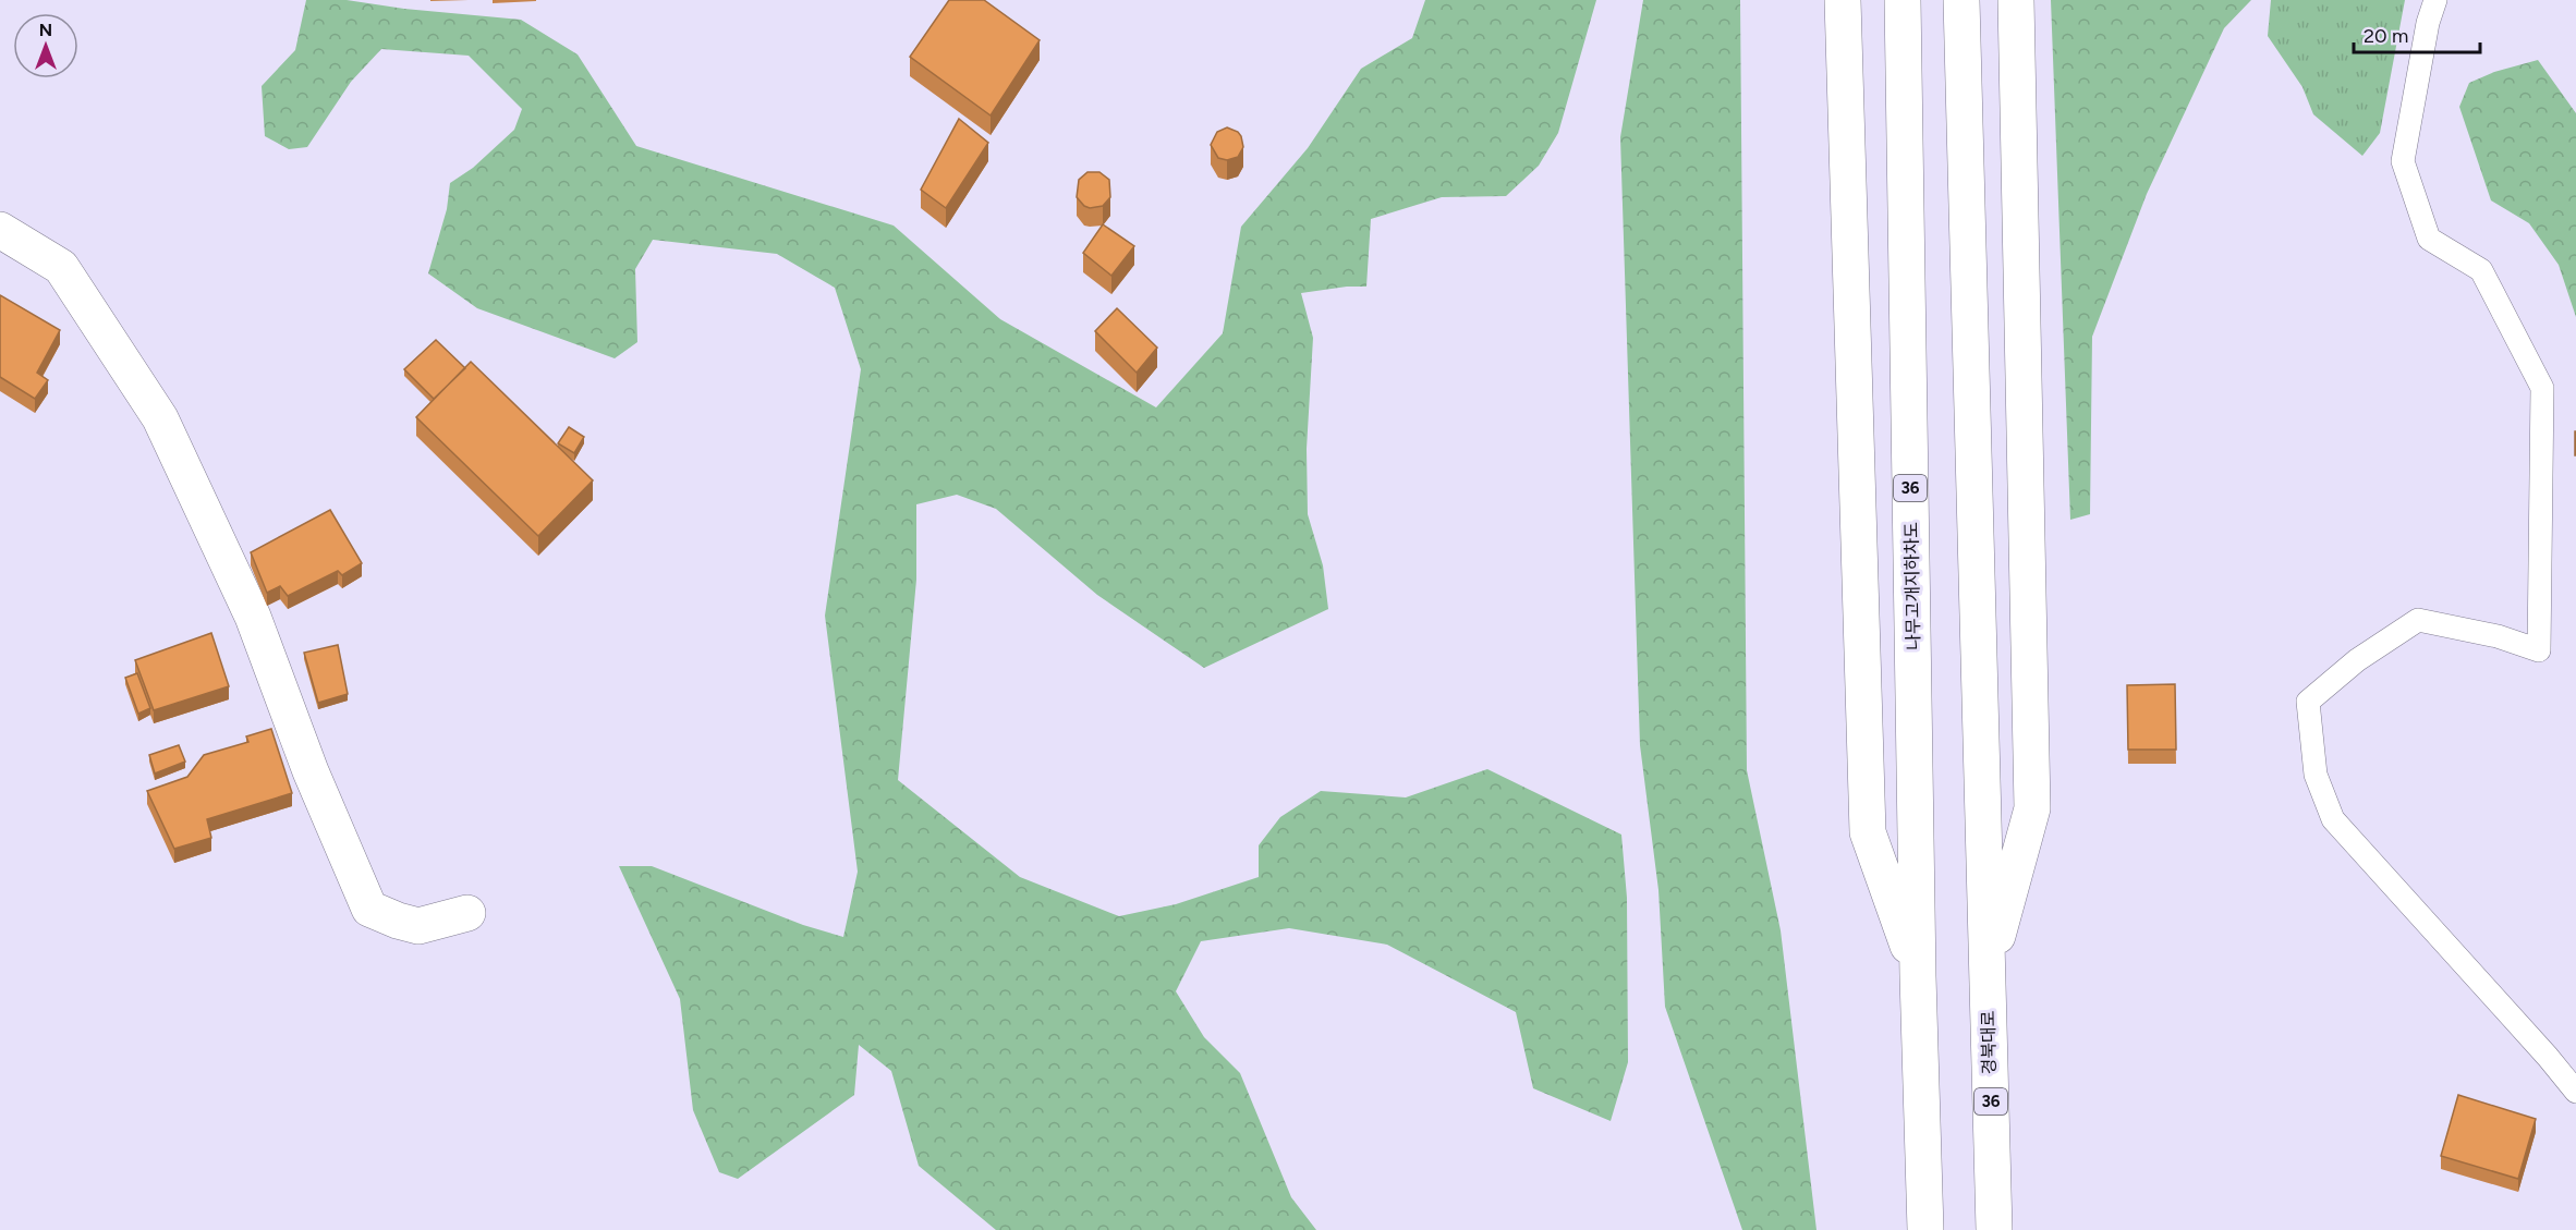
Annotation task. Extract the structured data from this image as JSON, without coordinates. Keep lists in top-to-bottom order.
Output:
{
  "streets": {
    "main road": ["36", "나무고개지하차도", "경북대로"]
  },
  "scale_bar": "20 m",
  "north": "top"
}
